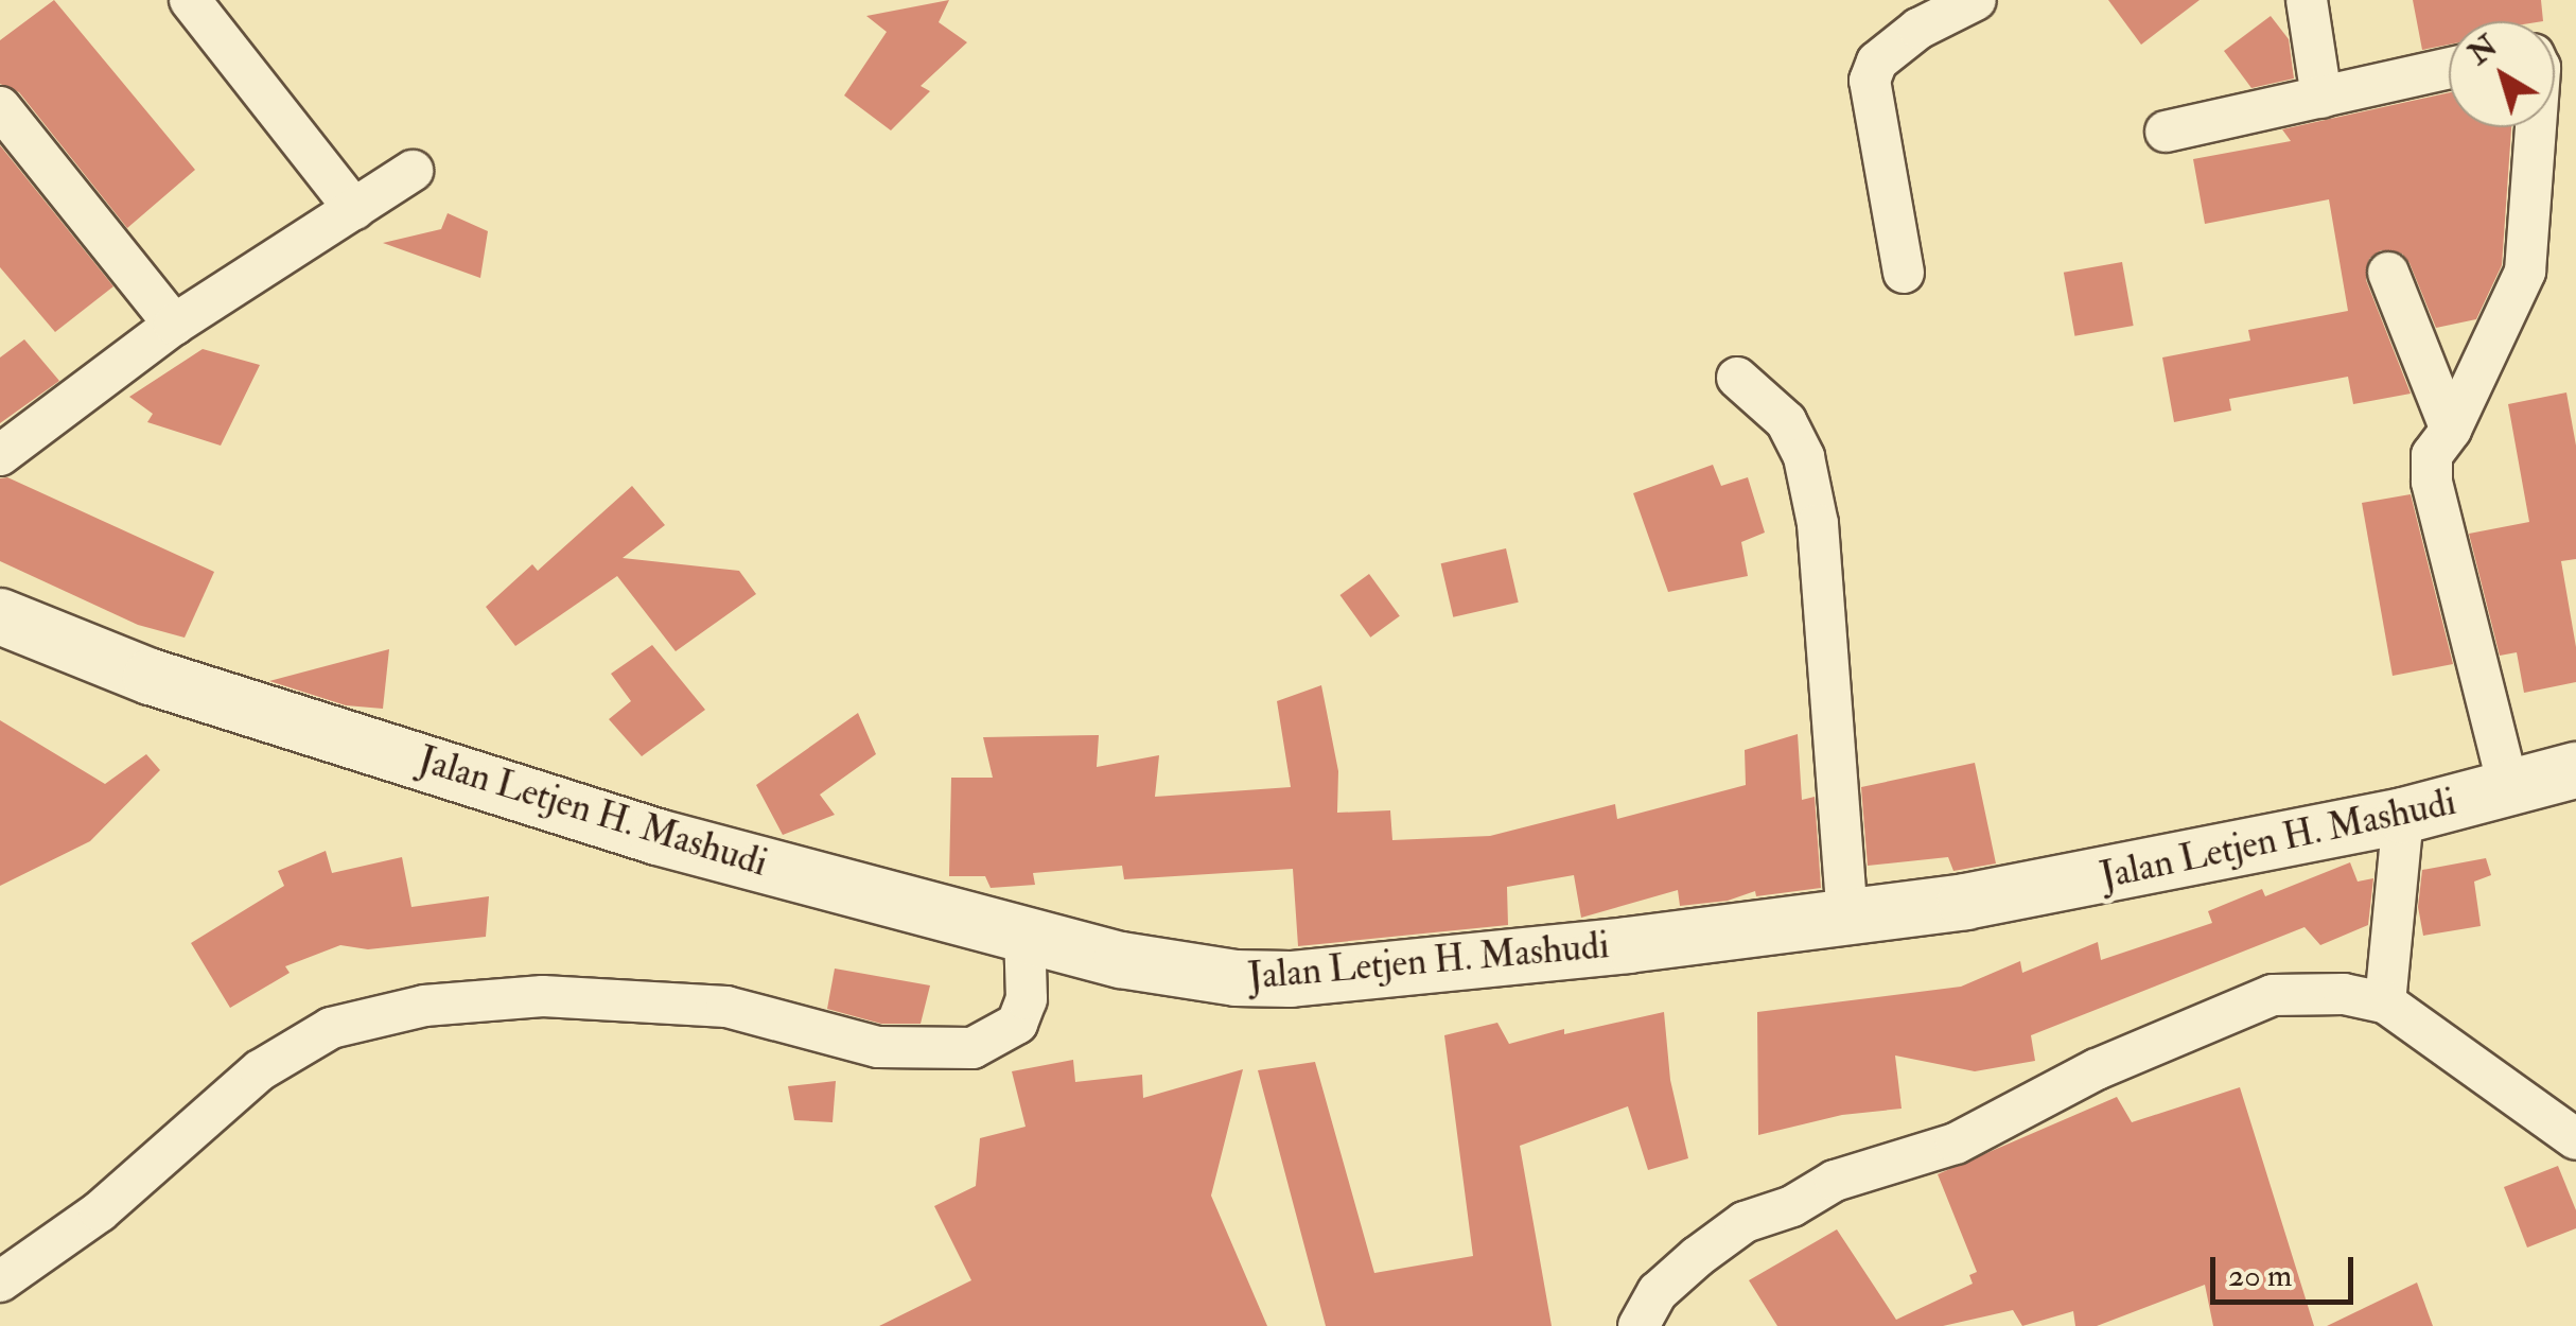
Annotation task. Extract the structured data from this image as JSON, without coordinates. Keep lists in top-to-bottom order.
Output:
{
  "streets": {
    "main road": ["Jalan Letjen H. Mashudi"]
  },
  "scale_bar": "20 m",
  "north": "top left"
}
